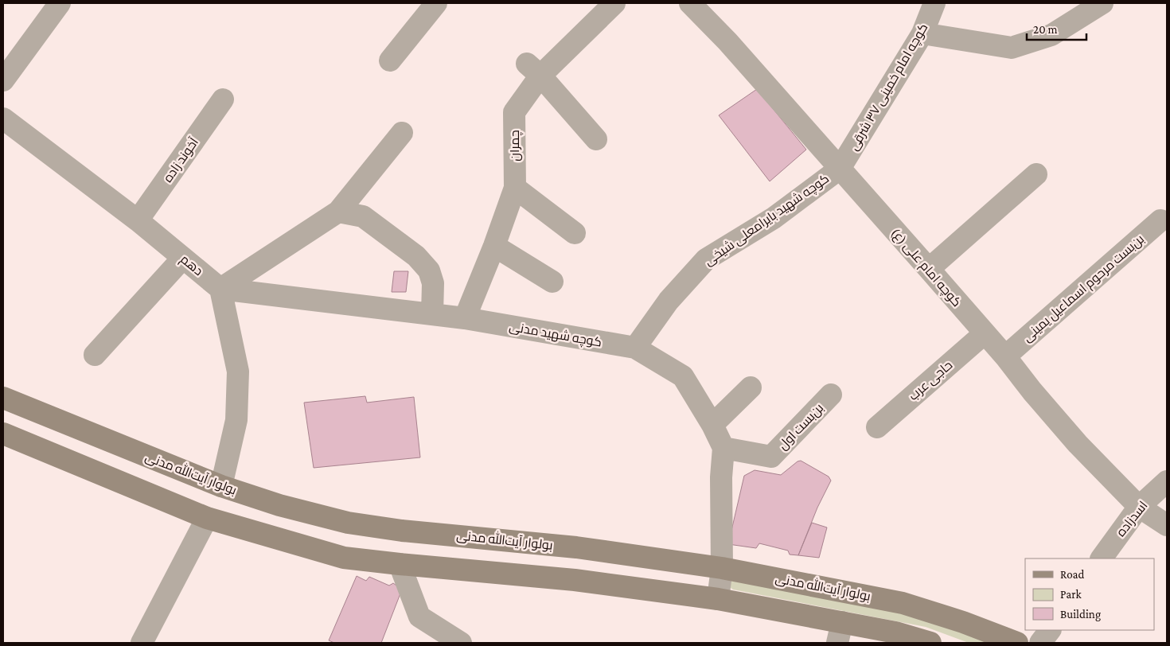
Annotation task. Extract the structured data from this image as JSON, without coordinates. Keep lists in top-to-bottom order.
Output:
{
  "streets": {
    "main road": ["بولوار آیت‌الله مدنی"],
    "street": [
      "کوچه امام خمینی ۳۷ شرقی",
      "چمران",
      "آخوند زاده",
      "کوچه شهید بایرامعلی شیخی",
      "دهم",
      "کوچه امام علی (ع)",
      "بن‌بست مرحوم اسماعیل یمینی",
      "کوچه شهید مدنی",
      "حاجی عرب",
      "بن‌بست اول",
      "اسدزاده"
    ]
  },
  "crossings": [
    ["کوچه امام خمینی ۳۷ شرقی", "کوچه شهید بایرامعلی شیخی"],
    ["کوچه امام خمینی ۳۷ شرقی", "کوچه امام علی (ع)"],
    ["چمران", "کوچه شهید مدنی"],
    ["آخوند زاده", "دهم"],
    ["کوچه شهید بایرامعلی شیخی", "کوچه امام علی (ع)"],
    ["کوچه شهید بایرامعلی شیخی", "کوچه شهید مدنی"],
    ["دهم", "کوچه شهید مدنی"],
    ["کوچه امام علی (ع)", "بن‌بست مرحوم اسماعیل یمینی"],
    ["کوچه امام علی (ع)", "حاجی عرب"],
    ["کوچه امام علی (ع)", "اسدزاده"],
    ["کوچه شهید مدنی", "بن‌بست اول"]
  ],
  "legend": ["Road", "Park", "Building"],
  "scale_bar": "20 m"
}
